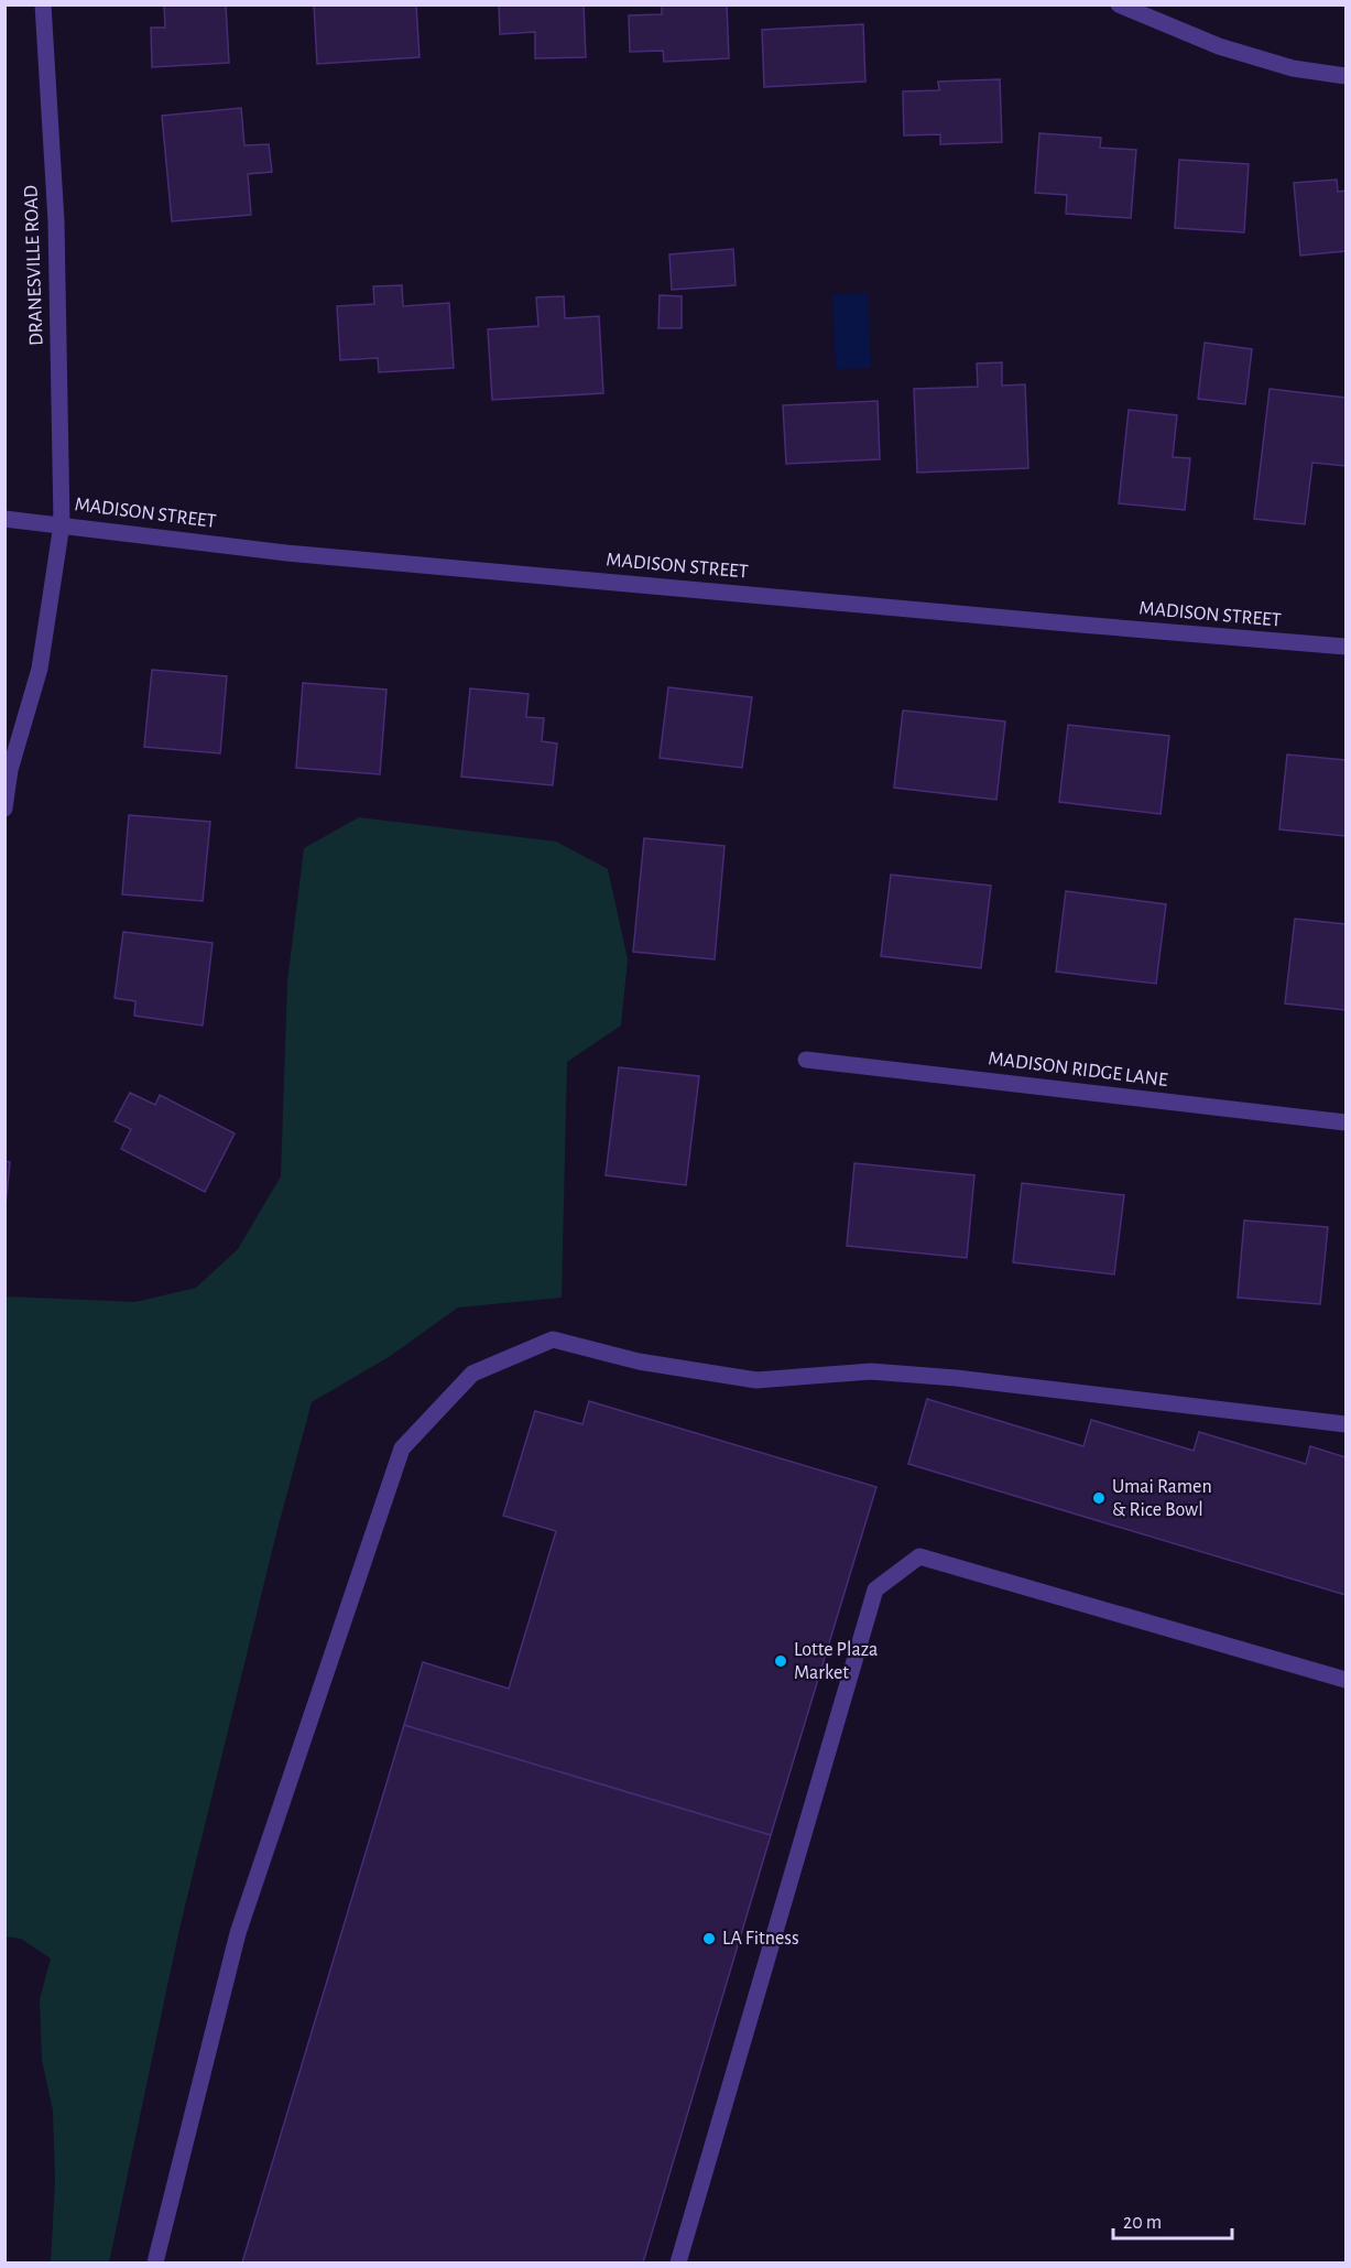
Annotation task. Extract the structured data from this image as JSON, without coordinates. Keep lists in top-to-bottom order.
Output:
{
  "streets": {
    "street": ["DRANESVILLE ROAD", "MADISON STREET", "MADISON RIDGE LANE"]
  },
  "crossings": [
    ["DRANESVILLE ROAD", "MADISON STREET"]
  ],
  "places": ["Umai Ramen & Rice Bowl", "Lotte Plaza Market", "LA Fitness"],
  "scale_bar": "20 m"
}
